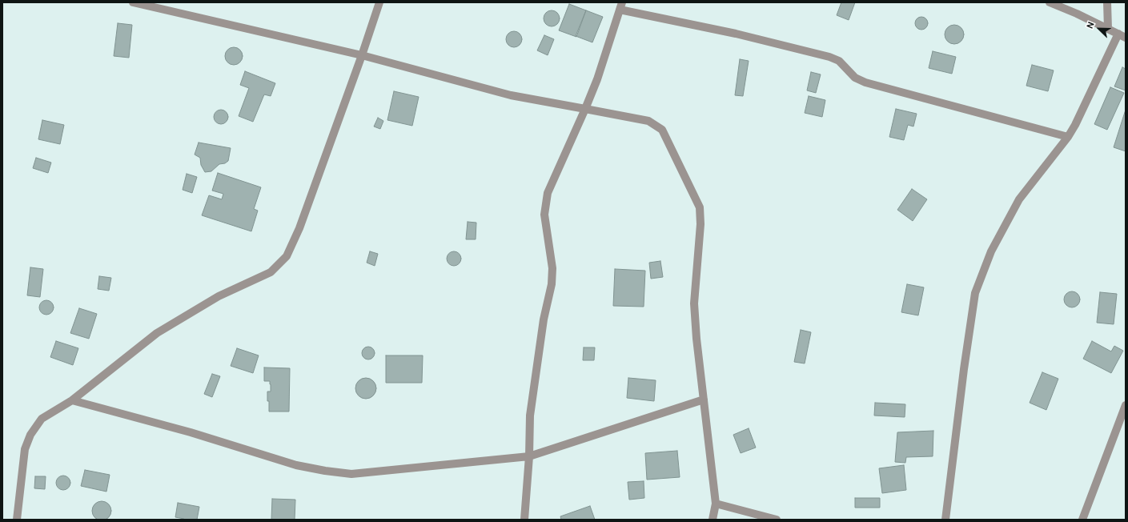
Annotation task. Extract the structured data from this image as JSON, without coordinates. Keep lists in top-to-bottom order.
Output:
{
  "north": "top left"
}
